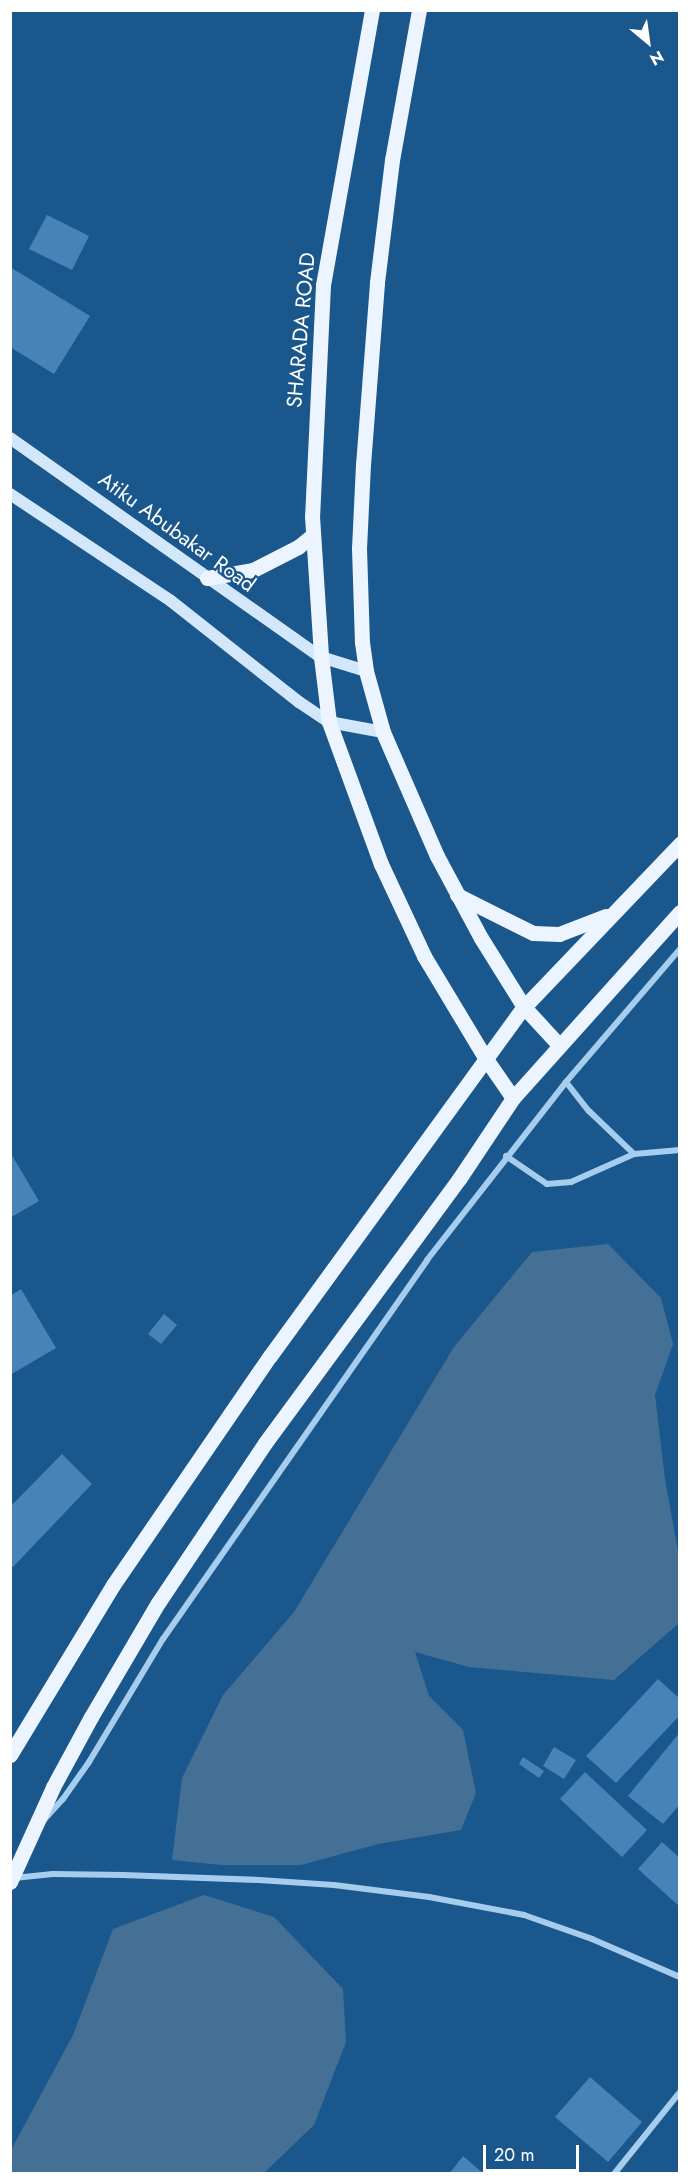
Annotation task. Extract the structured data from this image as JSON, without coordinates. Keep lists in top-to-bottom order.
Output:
{
  "streets": {
    "main road": ["SHARADA ROAD"],
    "street": ["Atiku Abubakar Road"]
  },
  "crossings": [
    ["SHARADA ROAD", "Atiku Abubakar Road"]
  ],
  "scale_bar": "20 m",
  "north": "bottom right"
}
